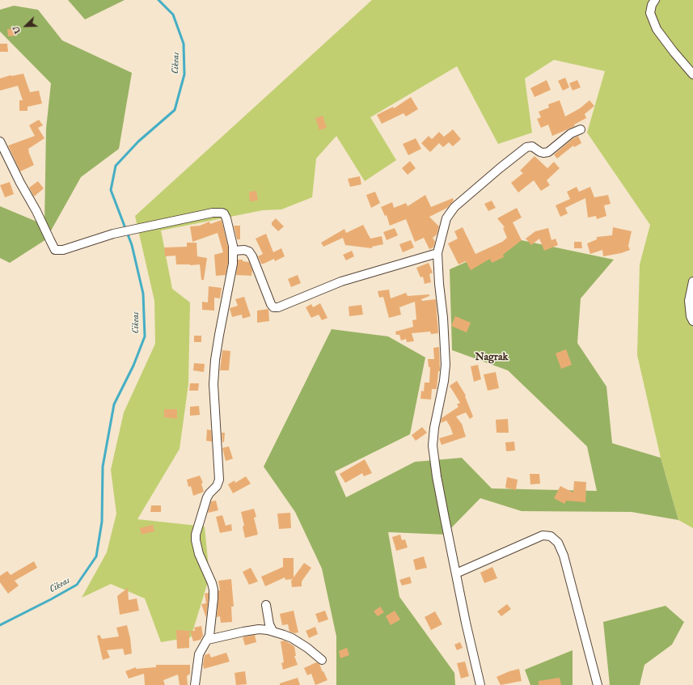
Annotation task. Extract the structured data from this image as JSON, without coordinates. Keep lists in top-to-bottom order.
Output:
{
  "districts": ["Nagrak"],
  "water": ["Cikeas"],
  "north": "bottom left"
}
